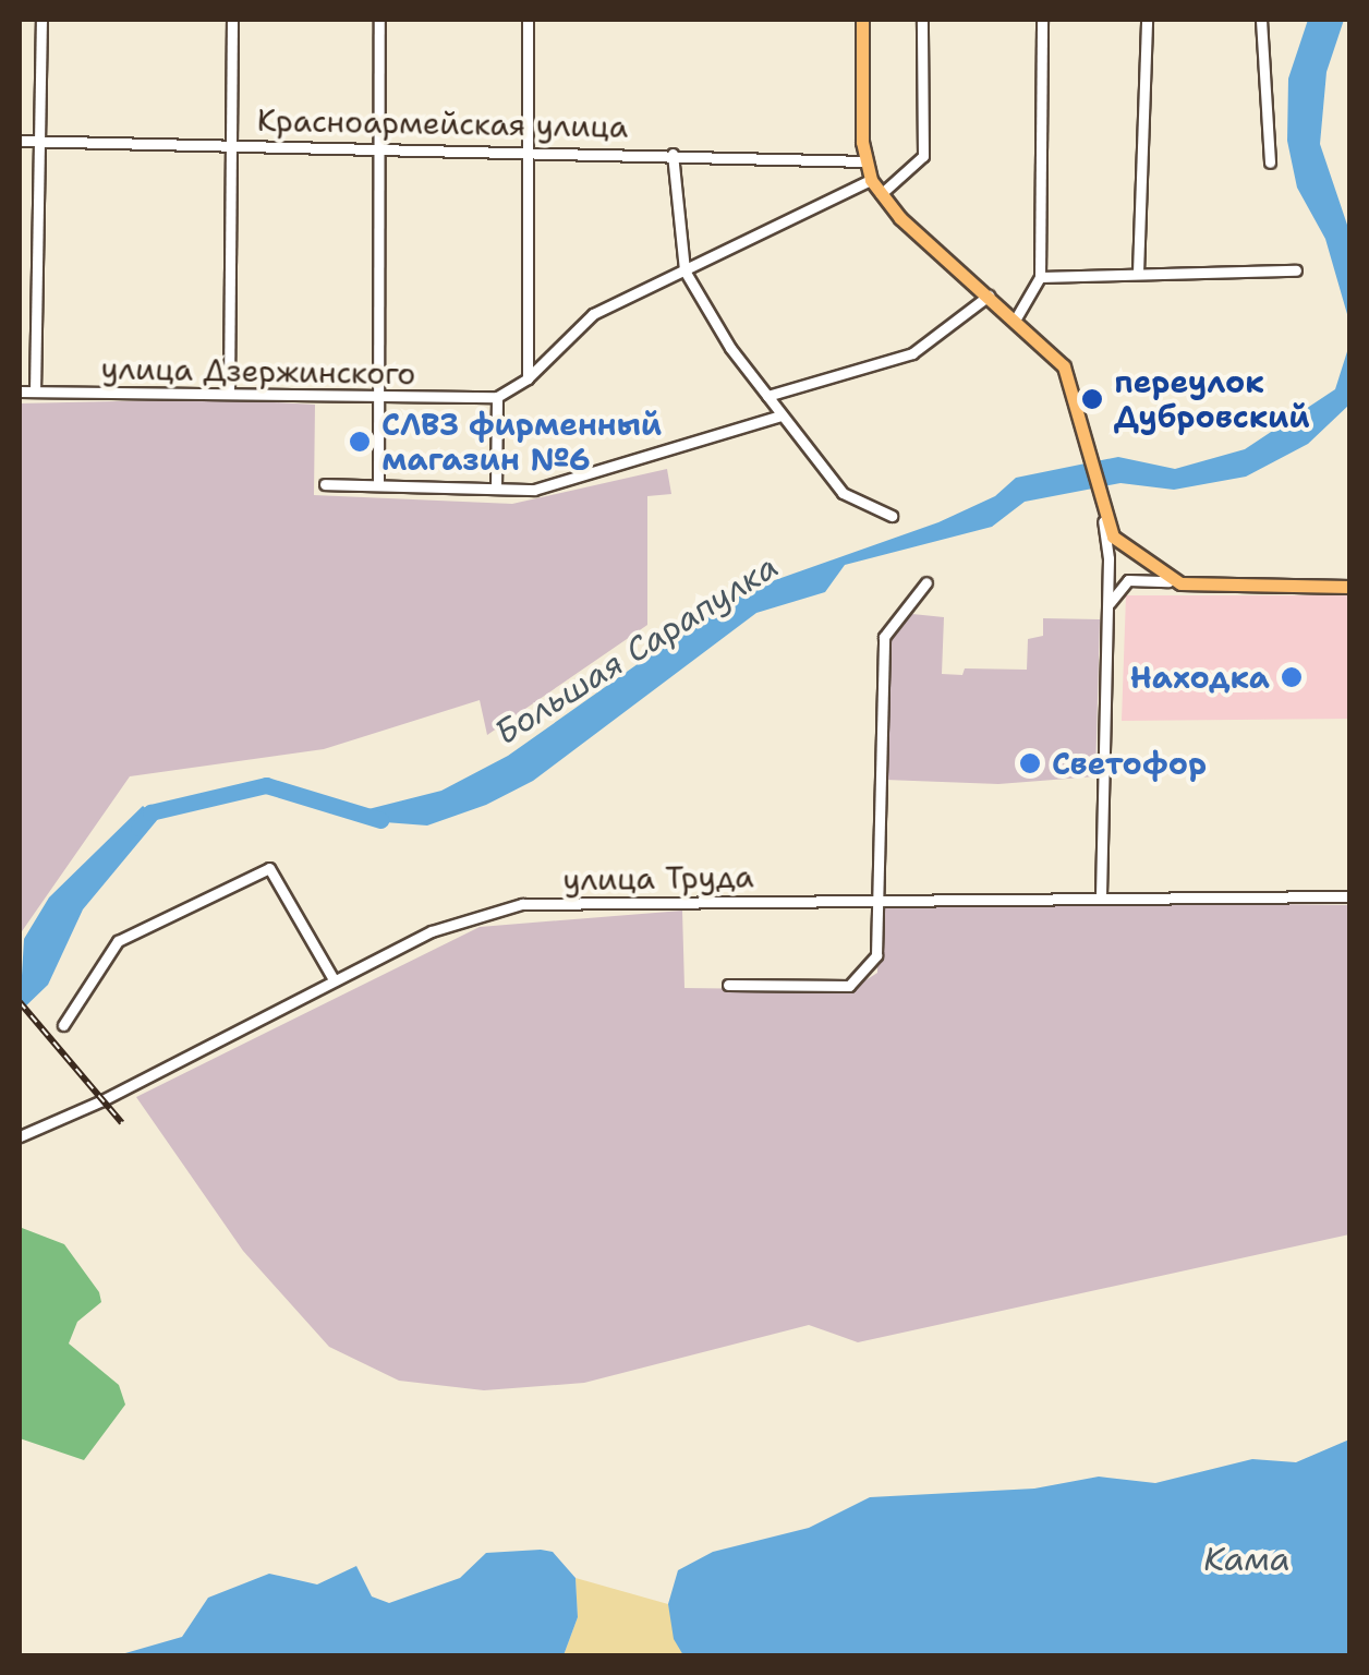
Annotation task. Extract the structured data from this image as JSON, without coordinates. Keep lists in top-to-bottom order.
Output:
{
  "streets": {
    "street": ["Красноармейская улица", "улица Дзержинского", "улица Труда"]
  },
  "water": ["Большая Сарапулка", "Кама"],
  "places": [
    "переулок Дубровский",
    "СЛВЗ фирменный магазин №6",
    "Находка",
    "Светофор"
  ]
}
